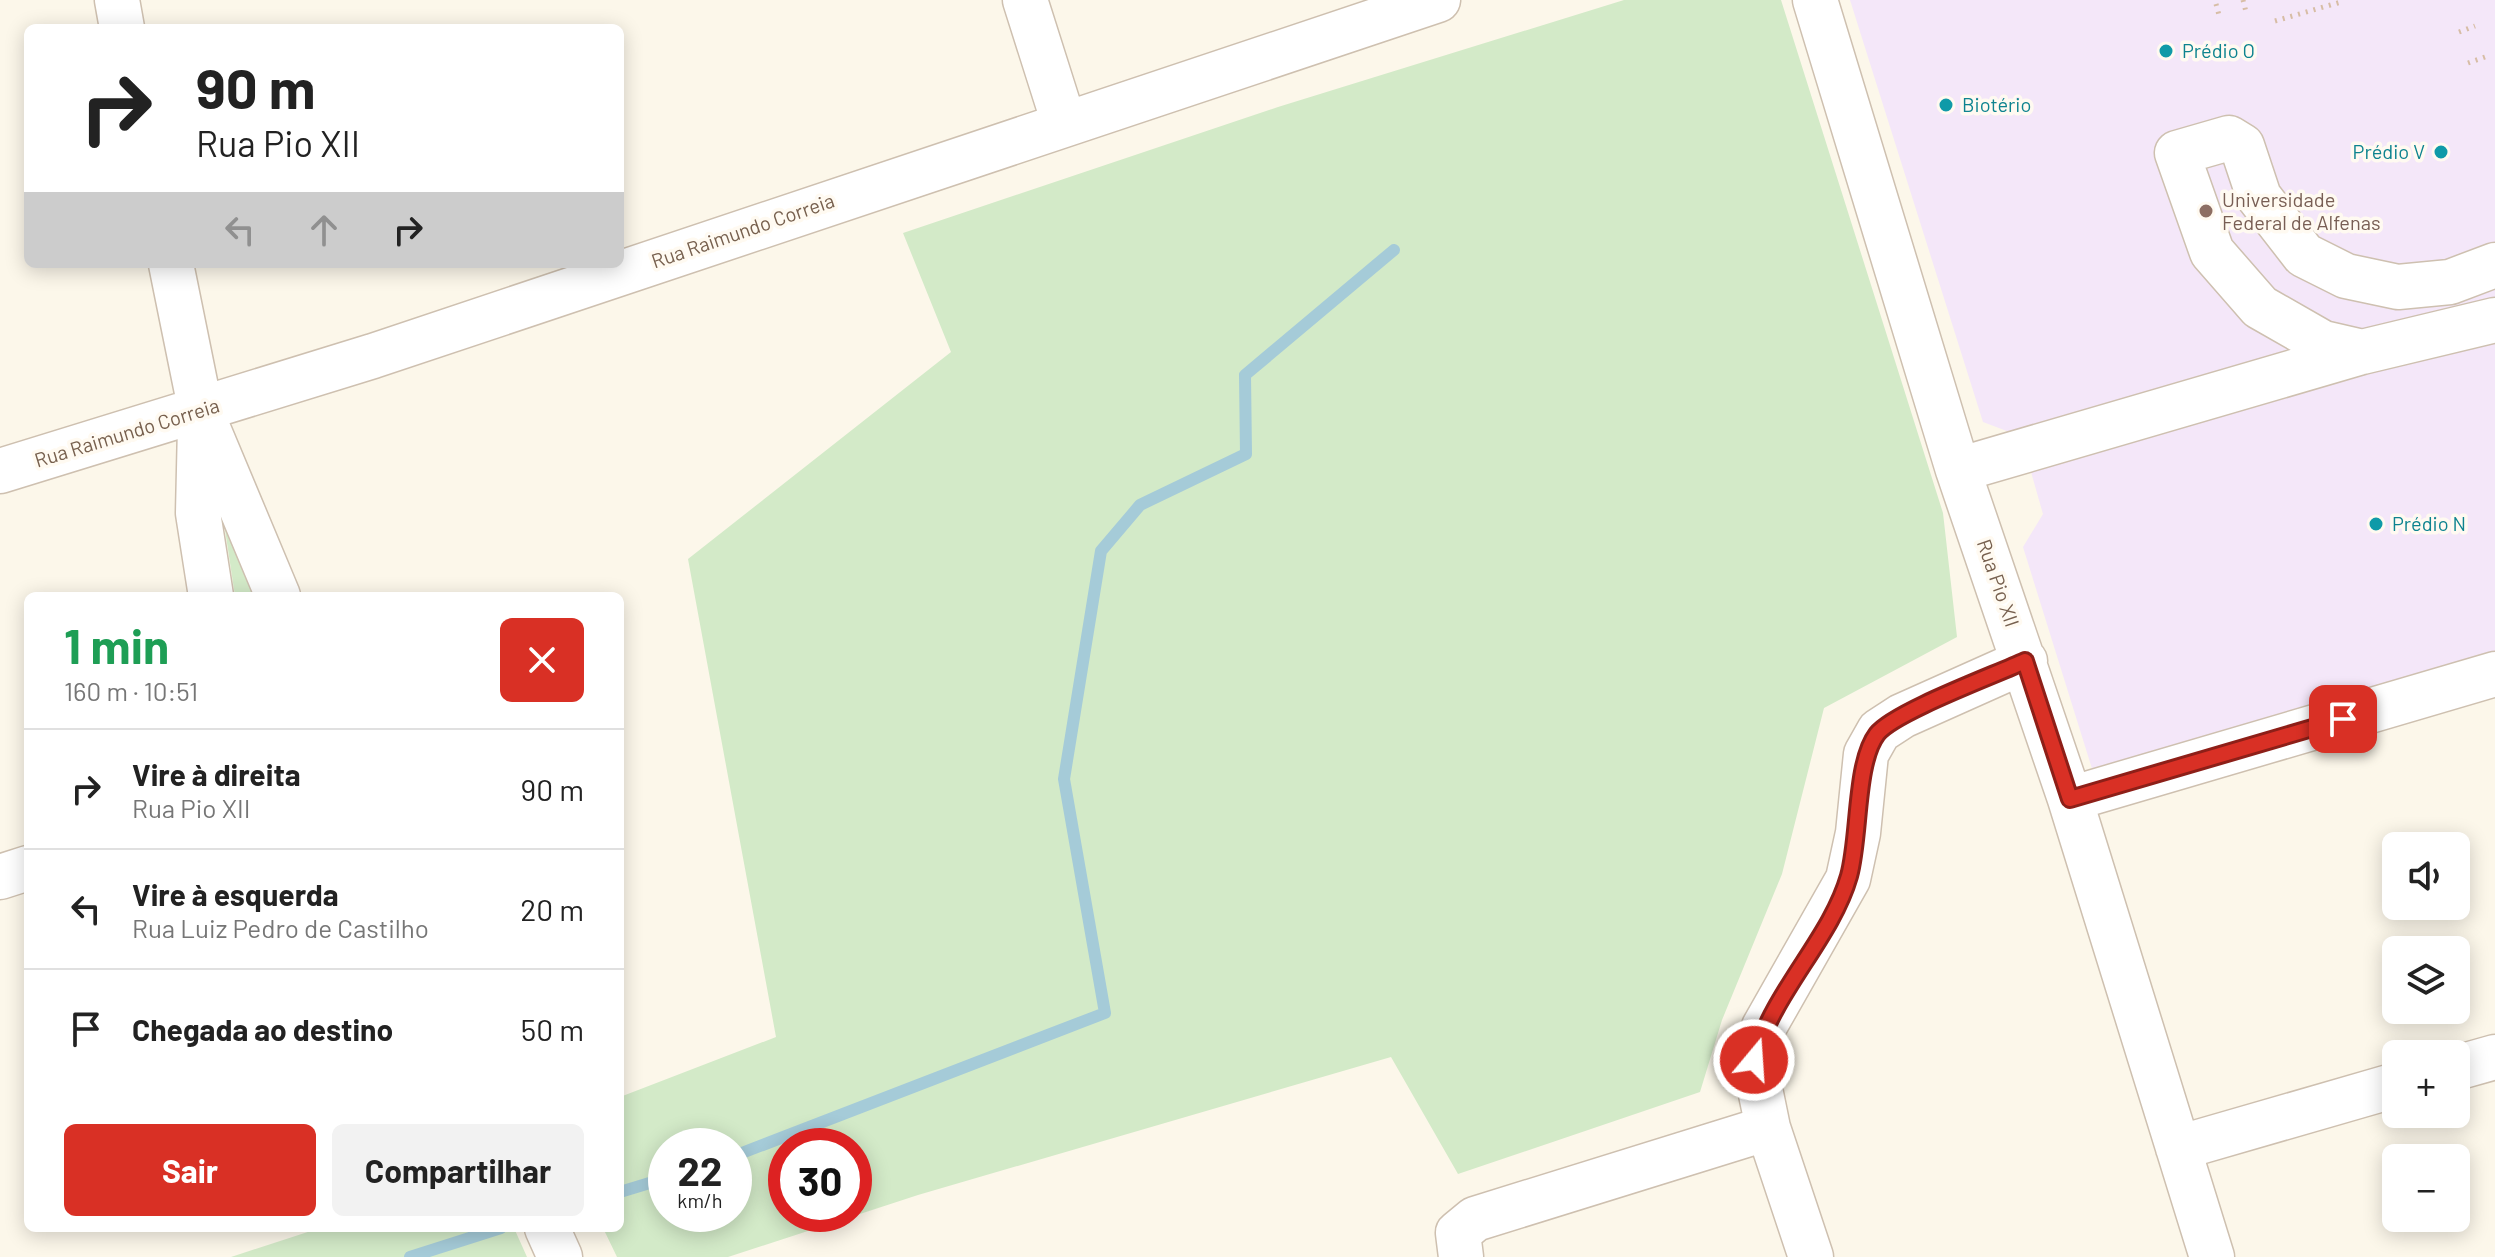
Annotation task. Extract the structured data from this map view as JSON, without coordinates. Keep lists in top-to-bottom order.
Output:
{
  "streets": {
    "street": ["Rua Raimundo Correia", "Rua Pio XII"]
  },
  "places": [
    "Prédio O",
    "Biotério",
    "Prédio V",
    "Universidade Federal de Alfenas",
    "Prédio N"
  ],
  "page": {
    "turn": ["90 m", "Rua Pio XII"],
    "heading": ["1 min", "160 m · 10:51"],
    "list": [
      {
        "name": "Vire à direita",
        "note": "Rua Pio XII",
        "value": "90 m"
      },
      {
        "name": "Vire à esquerda",
        "note": "Rua Luiz Pedro de Castilho",
        "value": "20 m"
      },
      {
        "name": "Chegada ao destino",
        "value": "50 m"
      }
    ],
    "map_buttons": ["+", "−"],
    "buttons": ["Sair", "Compartilhar"],
    "speed": "22 km/h",
    "limit": "30"
  }
}
